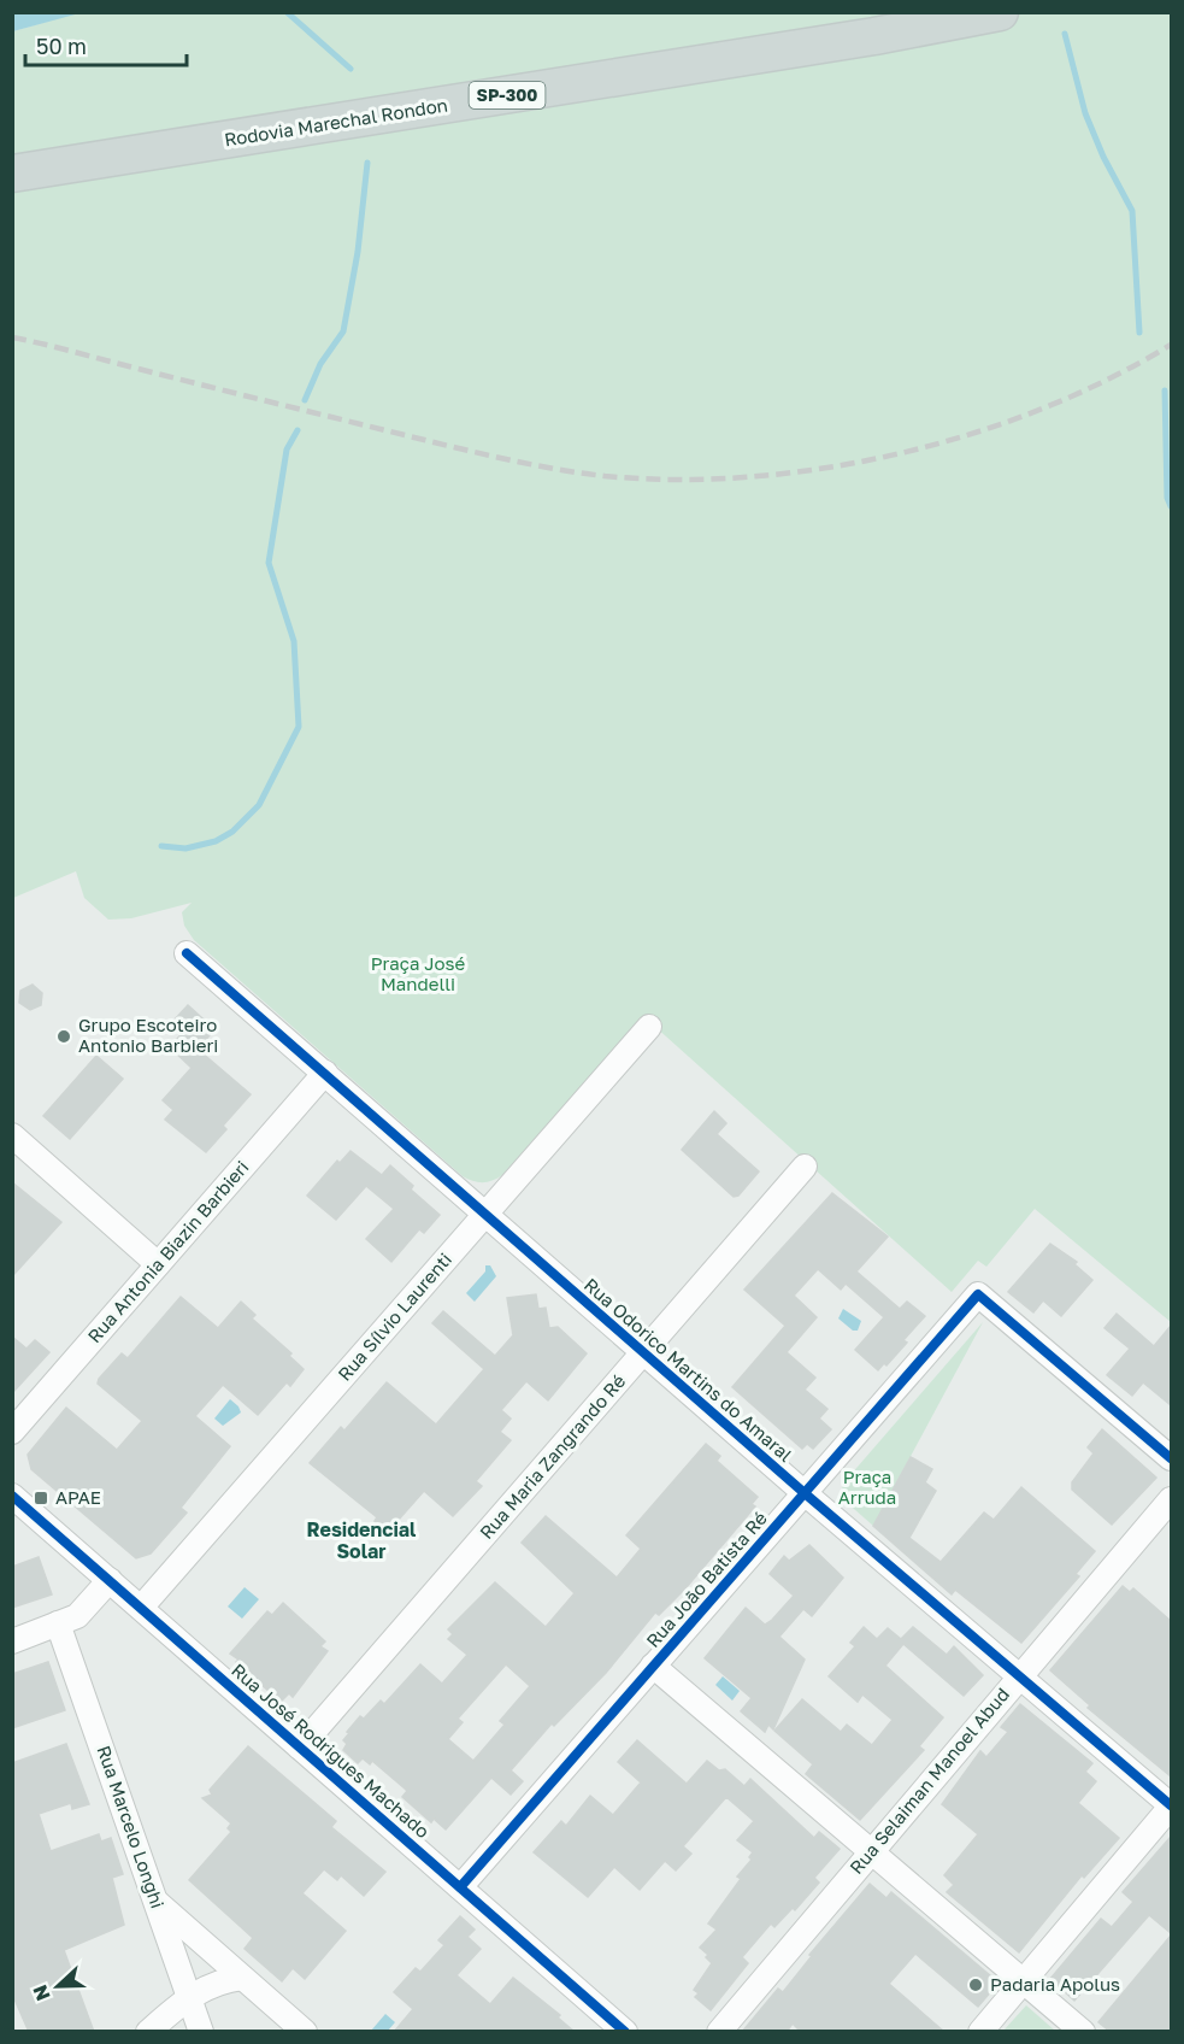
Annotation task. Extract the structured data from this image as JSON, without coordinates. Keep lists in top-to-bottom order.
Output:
{
  "streets": {
    "main road": ["SP-300", "Rodovia Marechal Rondon"],
    "street": [
      "Rua Antonia Biazin Barbieri",
      "Rua Sílvio Laurenti",
      "Rua Odorico Martins do Amaral",
      "Rua Maria Zangrando Ré",
      "Rua João Batista Ré",
      "Rua José Rodrigues Machado",
      "Rua Selaiman Manoel Abud",
      "Rua Marcelo Longhi"
    ]
  },
  "crossings": [
    ["Rua Antonia Biazin Barbieri", "Rua Odorico Martins do Amaral"],
    ["Rua Sílvio Laurenti", "Rua Odorico Martins do Amaral"],
    ["Rua Sílvio Laurenti", "Rua José Rodrigues Machado"],
    ["Rua Odorico Martins do Amaral", "Rua Maria Zangrando Ré"],
    ["Rua Odorico Martins do Amaral", "Rua João Batista Ré"],
    ["Rua Odorico Martins do Amaral", "Rua Selaiman Manoel Abud"],
    ["Rua Maria Zangrando Ré", "Rua José Rodrigues Machado"],
    ["Rua João Batista Ré", "Rua José Rodrigues Machado"]
  ],
  "districts": ["Residencial Solar"],
  "parks": ["Praça José Mandelli", "Praça Arruda"],
  "places": {
    "other": ["Grupo Escoteiro Antonio Barbieri", "Padaria Apolus"],
    "transit": ["APAE"]
  },
  "scale_bar": "50 m",
  "north": "left"
}
